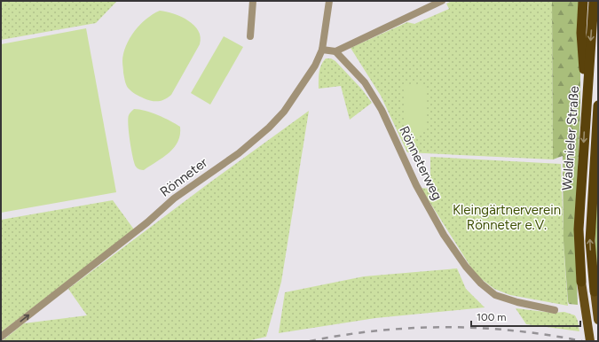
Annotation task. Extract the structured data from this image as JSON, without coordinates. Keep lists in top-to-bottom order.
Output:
{
  "streets": {
    "highway": ["Waldnieler Straße"],
    "street": ["Rönneterweg", "Rönneter"]
  },
  "one_way": ["Rönneter"],
  "parks": ["Kleingärtnerverein Rönneter e.V."],
  "scale_bar": "100 m"
}
